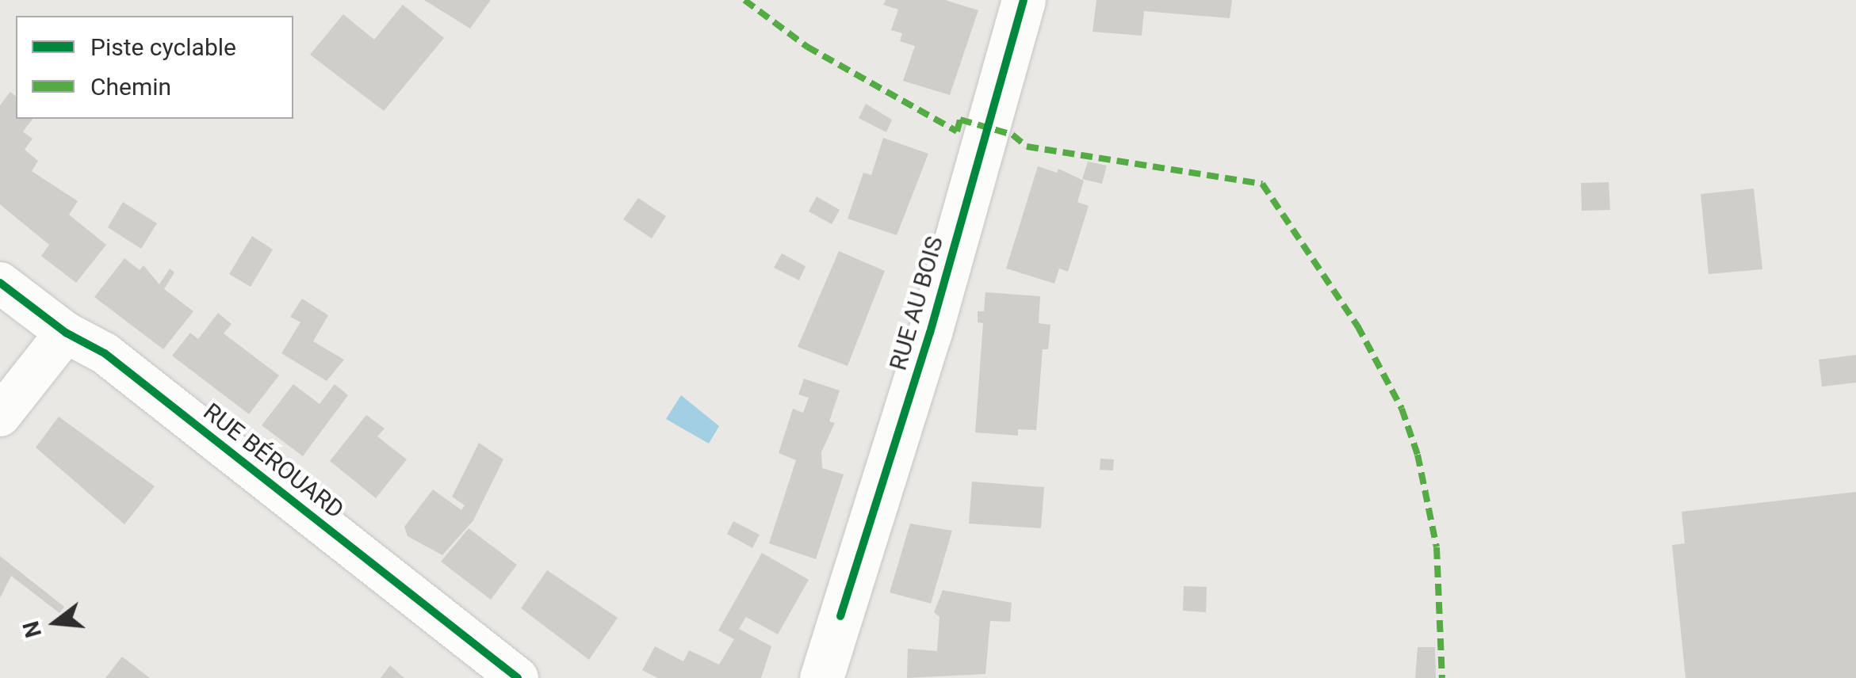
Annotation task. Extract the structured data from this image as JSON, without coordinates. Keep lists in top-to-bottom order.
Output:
{
  "streets": {
    "main road": ["RUE AU BOIS"],
    "street": ["RUE BÉROUARD"]
  },
  "legend": ["Piste cyclable", "Chemin"],
  "north": "left"
}
